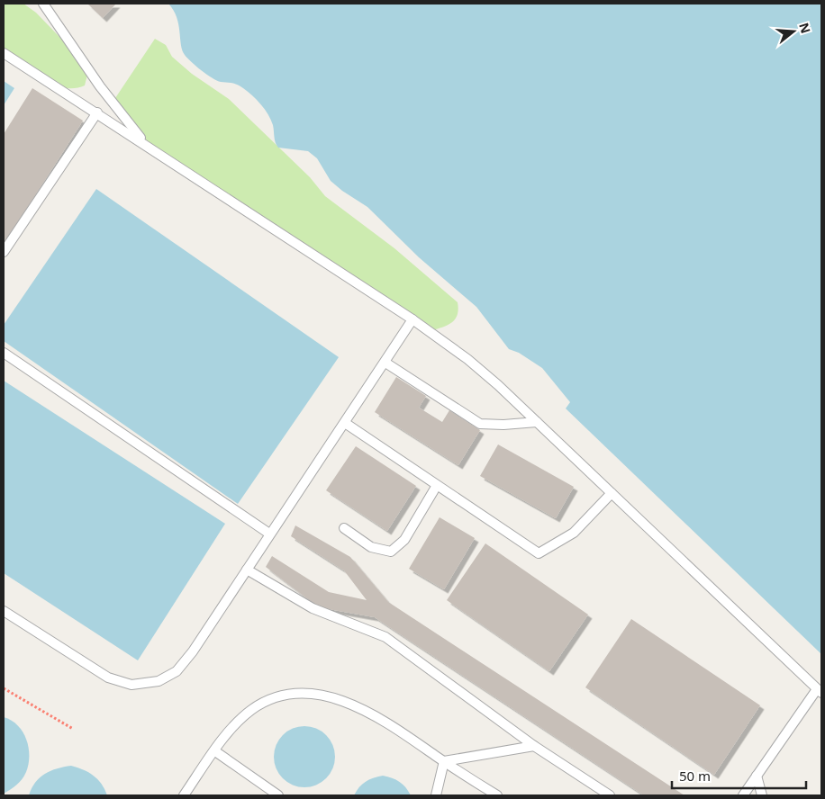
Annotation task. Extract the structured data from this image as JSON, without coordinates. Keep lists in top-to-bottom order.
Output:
{
  "scale_bar": "50 m",
  "north": "right"
}
